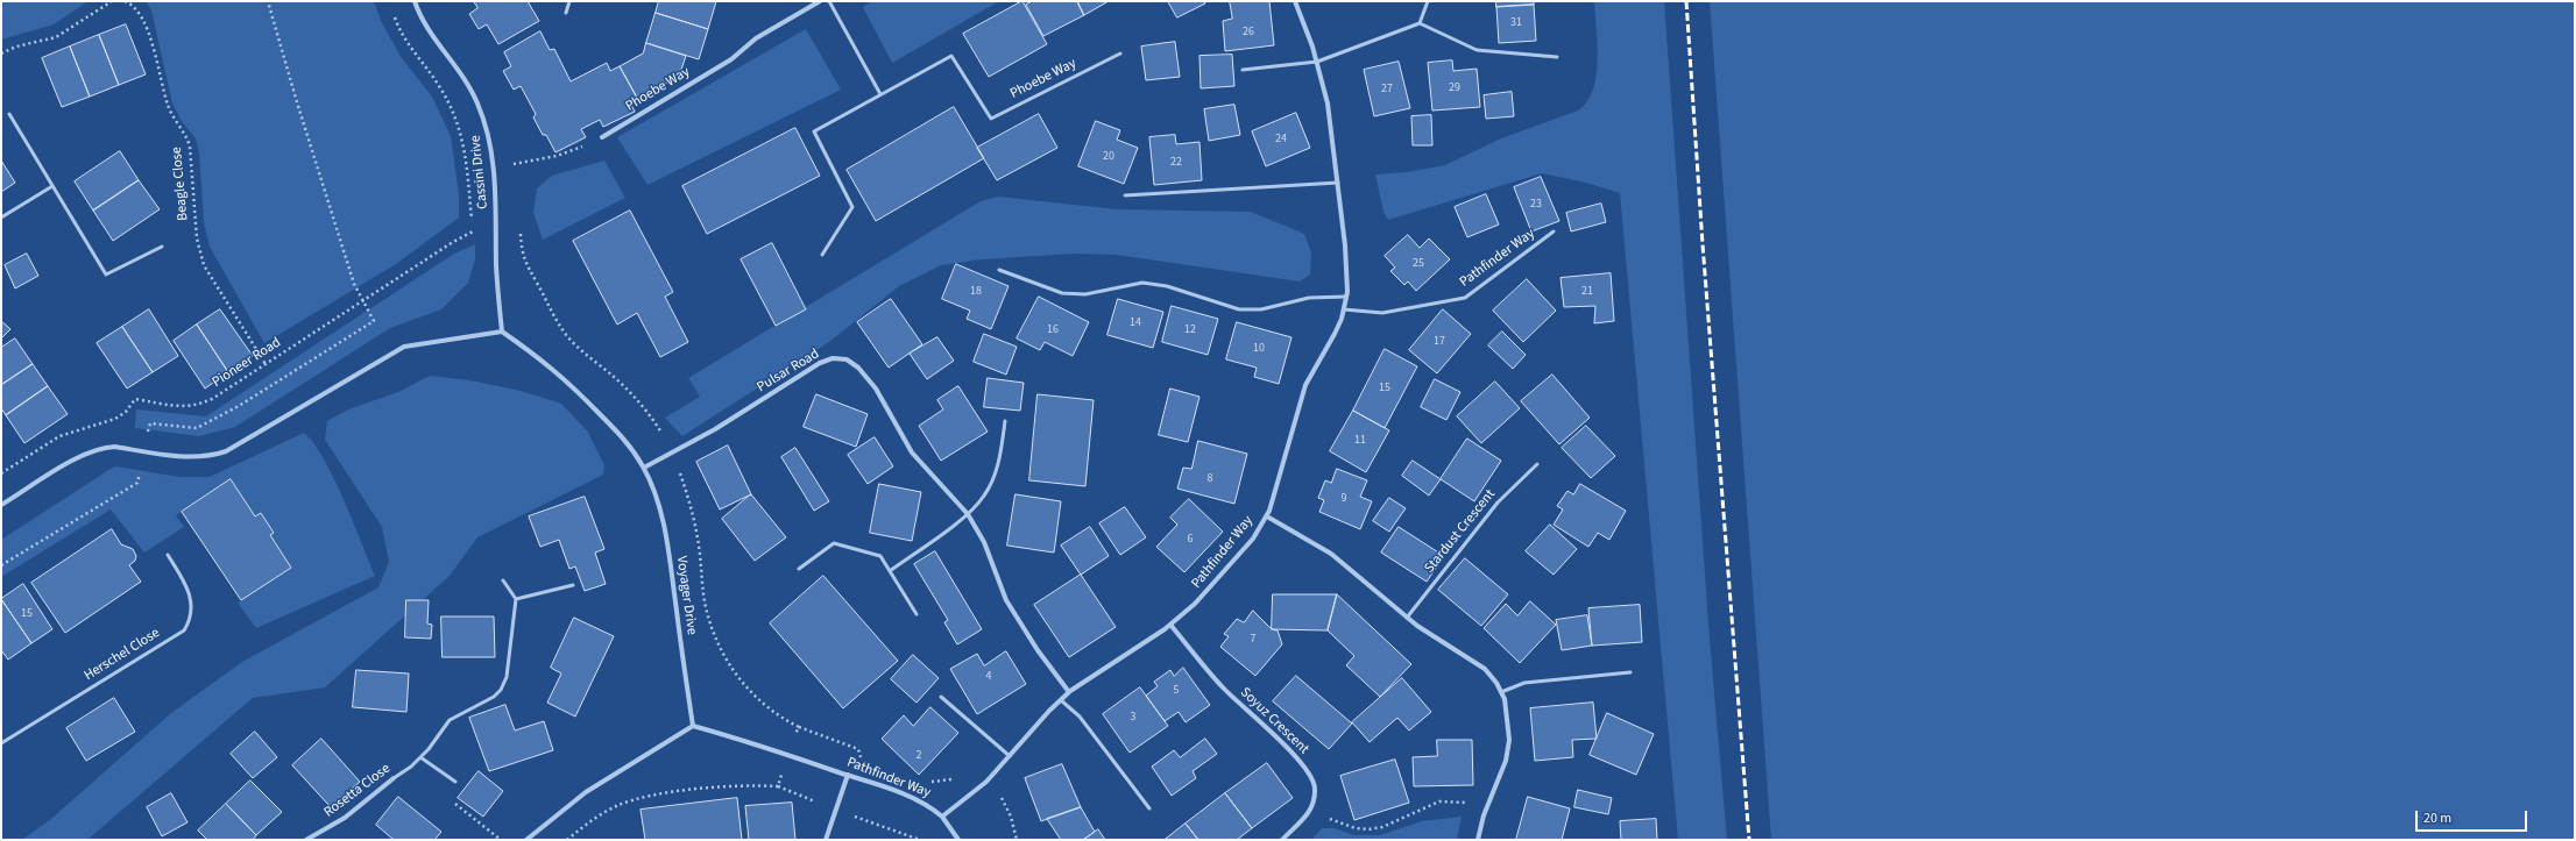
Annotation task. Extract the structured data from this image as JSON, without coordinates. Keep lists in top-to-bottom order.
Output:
{
  "streets": {
    "street": [
      "Phoebe Way",
      "Cassini Drive",
      "Pathfinder Way",
      "Pulsar Road",
      "Voyager Drive",
      "Soyuz Crescent",
      "Rosetta Close"
    ],
    "lane": ["Stardust Crescent", "Herschel Close"],
    "path": ["Beagle Close", "Pioneer Road"]
  },
  "crossings": [
    ["Cassini Drive", "Pioneer Road"],
    ["Cassini Drive", "Voyager Drive"],
    ["Beagle Close", "Pioneer Road"],
    ["Pathfinder Way", "Pulsar Road"],
    ["Pathfinder Way", "Voyager Drive"],
    ["Pathfinder Way", "Soyuz Crescent"],
    ["Pulsar Road", "Voyager Drive"]
  ],
  "house_numbers": [
    "31",
    "26",
    "29",
    "27",
    "24",
    "20",
    "22",
    "23",
    "25",
    "18",
    "21",
    "14",
    "16",
    "12",
    "17",
    "10",
    "15",
    "11",
    "8",
    "9",
    "6",
    "15",
    "7",
    "4",
    "5",
    "3",
    "2"
  ],
  "scale_bar": "20 m"
}
